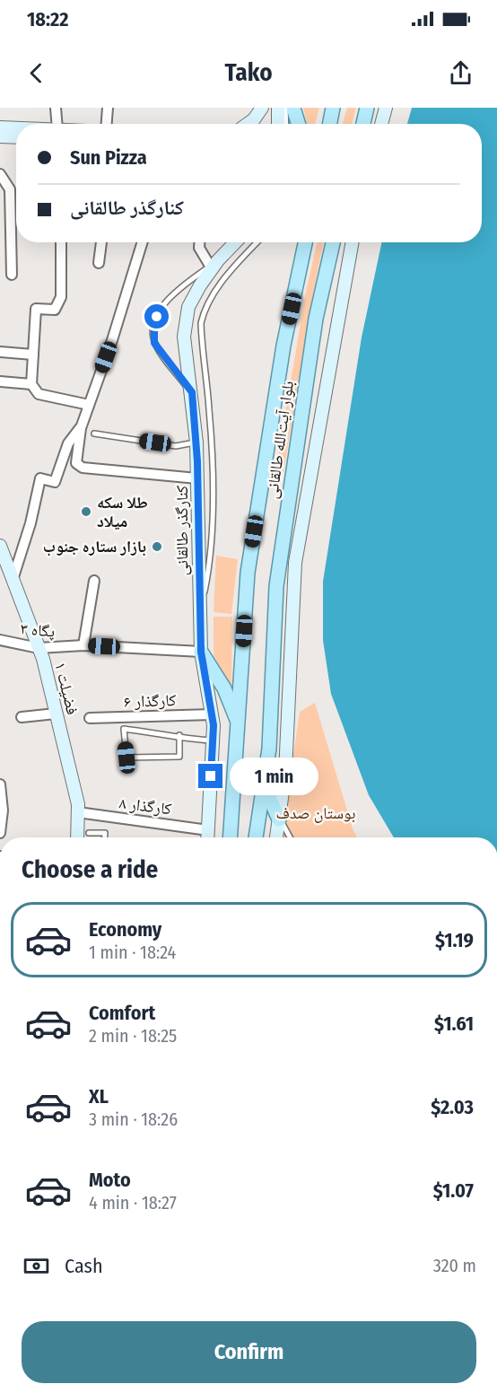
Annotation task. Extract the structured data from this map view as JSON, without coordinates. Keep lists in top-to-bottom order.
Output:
{
  "streets": {
    "main road": ["بلوار آیت‌الله طالقانی"],
    "street": [
      "کنارگذر طالقانی",
      "پگاه ۳",
      "فضیلت ۱",
      "کارگذار ۶",
      "کارگذار ۸"
    ]
  },
  "crossings": [
    ["کنارگذر طالقانی", "پگاه ۳"],
    ["کنارگذر طالقانی", "کارگذار ۶"],
    ["کنارگذر طالقانی", "کارگذار ۸"],
    ["پگاه ۳", "فضیلت ۱"],
    ["فضیلت ۱", "کارگذار ۸"]
  ],
  "parks": ["بوستان صدف"],
  "places": ["طلا سکه میلاد", "بازار ستاره جنوب"],
  "page": {
    "status": "18:22",
    "header": "Tako",
    "banner": ["Sun Pizza", "کنارگذر طالقانی"],
    "bubble": "1 min",
    "heading": "Choose a ride",
    "list": [
      {
        "name": "Economy",
        "note": "1 min · 18:24",
        "value": "$1.19"
      },
      {
        "name": "Comfort",
        "note": "2 min · 18:25",
        "value": "$1.61"
      },
      {
        "name": "XL",
        "note": "3 min · 18:26",
        "value": "$2.03"
      },
      {
        "name": "Moto",
        "note": "4 min · 18:27",
        "value": "$1.07"
      }
    ],
    "pay": ["Cash", "320 m"],
    "buttons": "Confirm"
  }
}
